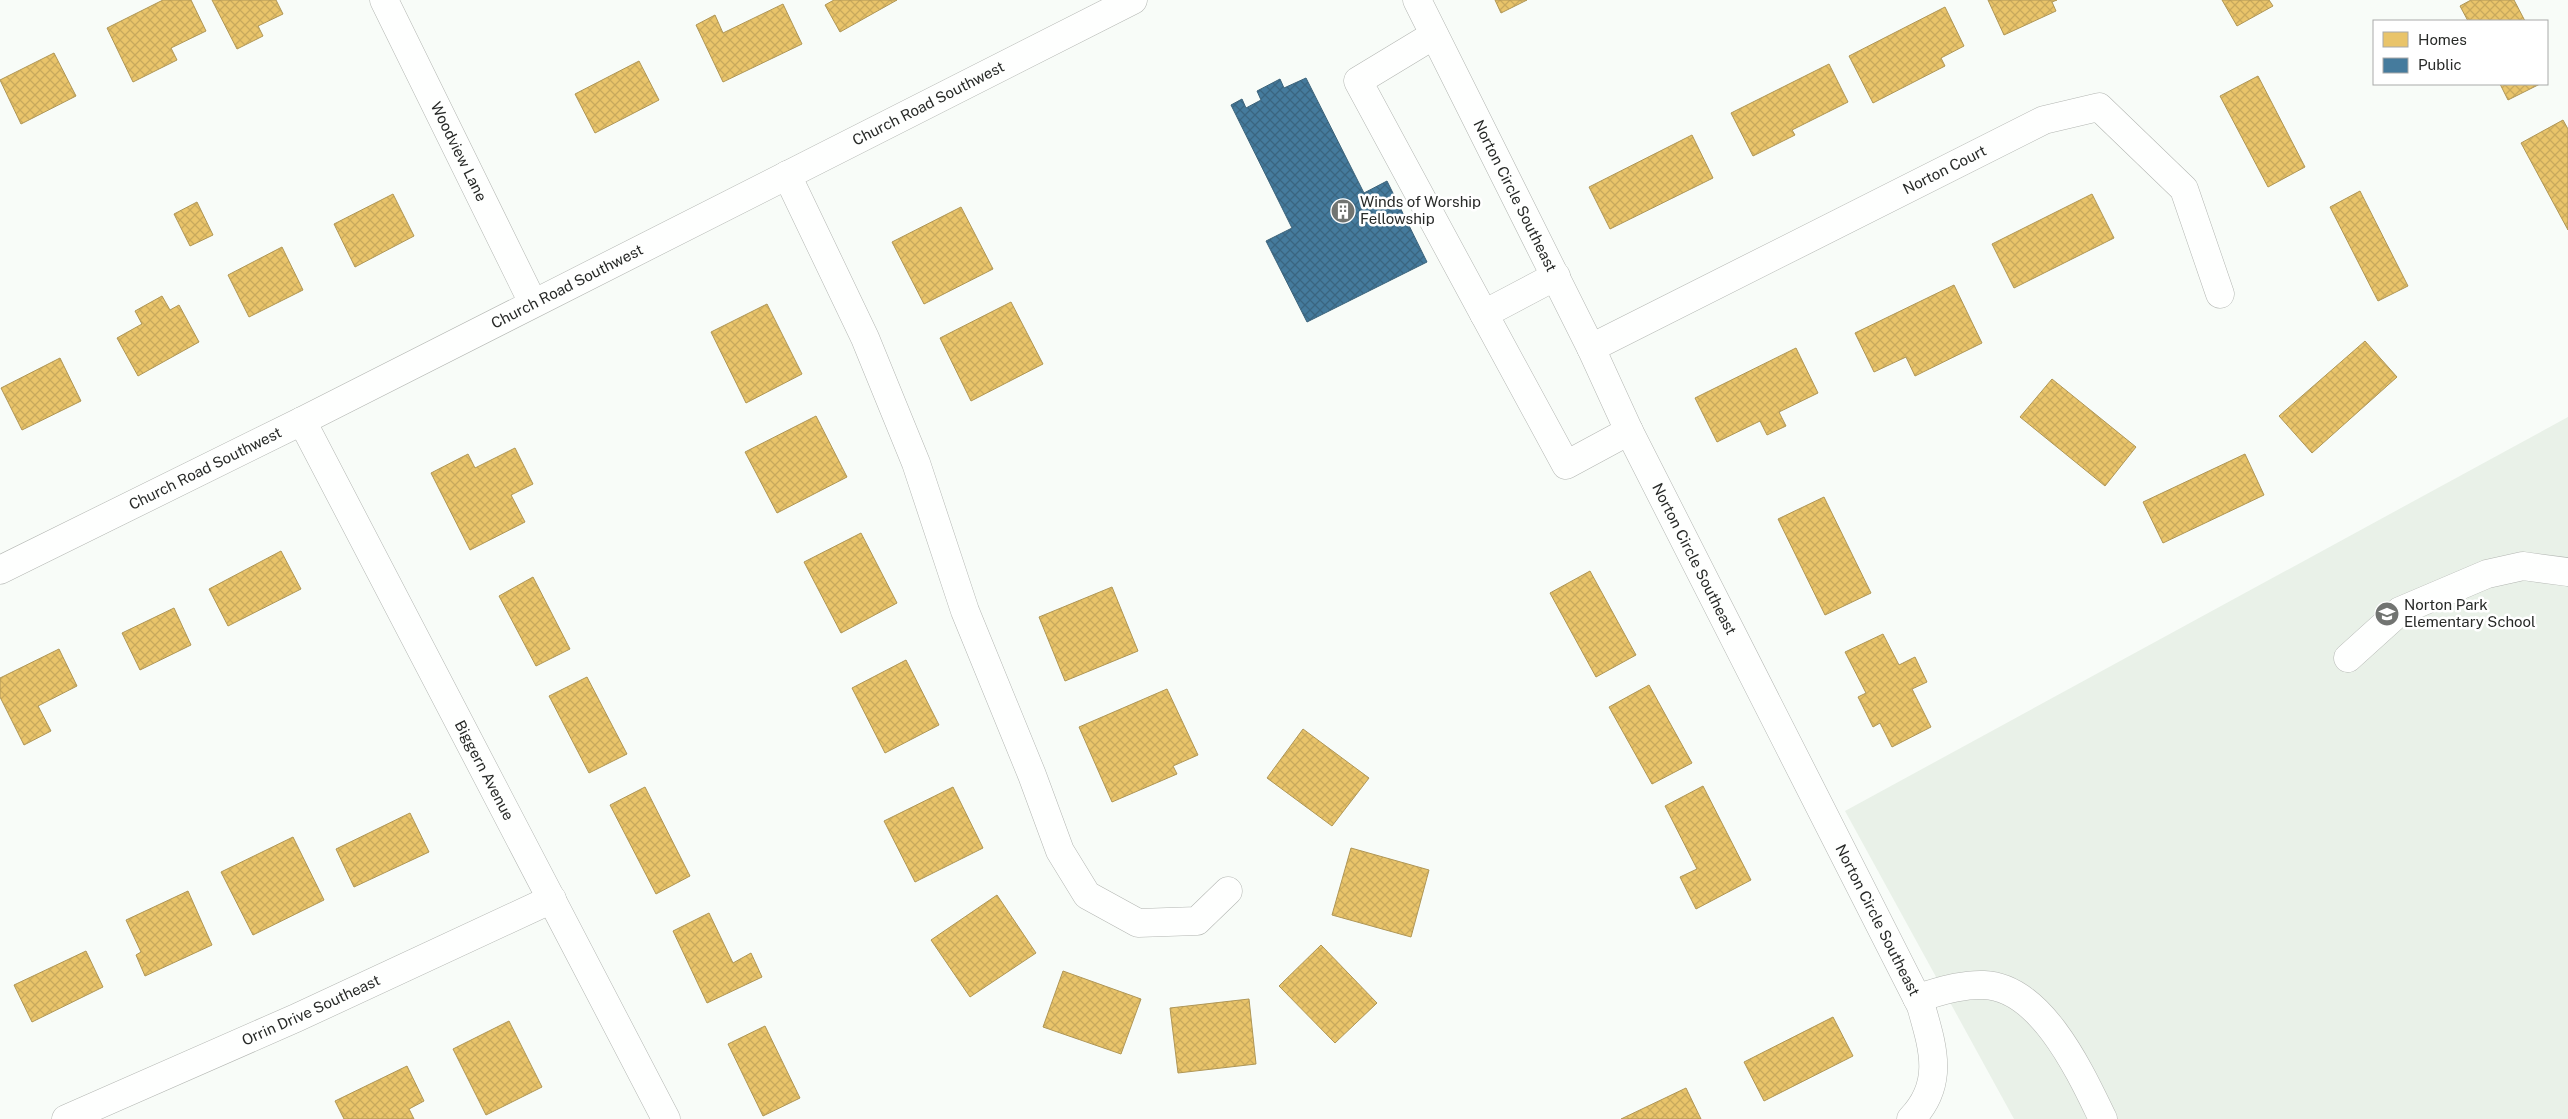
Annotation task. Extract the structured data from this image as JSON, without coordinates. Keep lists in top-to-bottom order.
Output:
{
  "streets": {
    "street": [
      "Church Road Southwest",
      "Woodview Lane",
      "Norton Court",
      "Norton Circle Southeast",
      "Biggern Avenue",
      "Orrin Drive Southeast"
    ]
  },
  "crossings": [
    ["Church Road Southwest", "Woodview Lane"],
    ["Church Road Southwest", "Biggern Avenue"],
    ["Norton Court", "Norton Circle Southeast"],
    ["Biggern Avenue", "Orrin Drive Southeast"]
  ],
  "places": {
    "building": ["Winds of Worship Fellowship"],
    "school or university": ["Norton Park Elementary School"]
  },
  "legend": ["Homes", "Public"]
}
